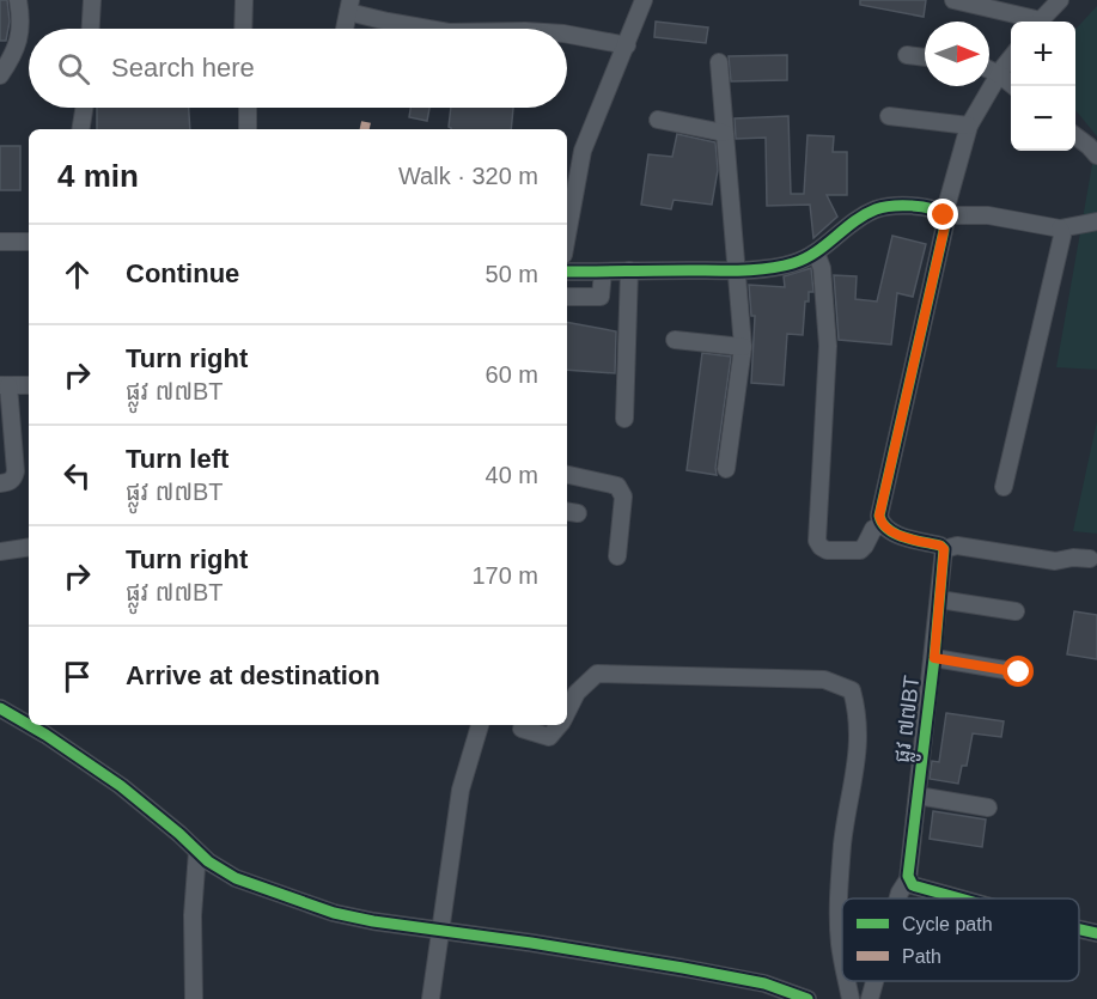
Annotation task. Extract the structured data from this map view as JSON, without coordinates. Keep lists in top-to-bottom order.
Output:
{
  "streets": {
    "street": ["ផ្លូវ ៧៧BT"]
  },
  "legend": ["Cycle path", "Path"],
  "north": "right",
  "page": {
    "map_buttons": ["+", "−"],
    "search": "Search here",
    "heading": ["4 min", "Walk · 320 m"],
    "list": [
      ["Continue", "50 m"],
      ["Turn right", "ផ្លូវ ៧៧BT", "60 m"],
      ["Turn left", "ផ្លូវ ៧៧BT", "40 m"],
      ["Turn right", "ផ្លូវ ៧៧BT", "170 m"],
      "Arrive at destination"
    ]
  }
}
